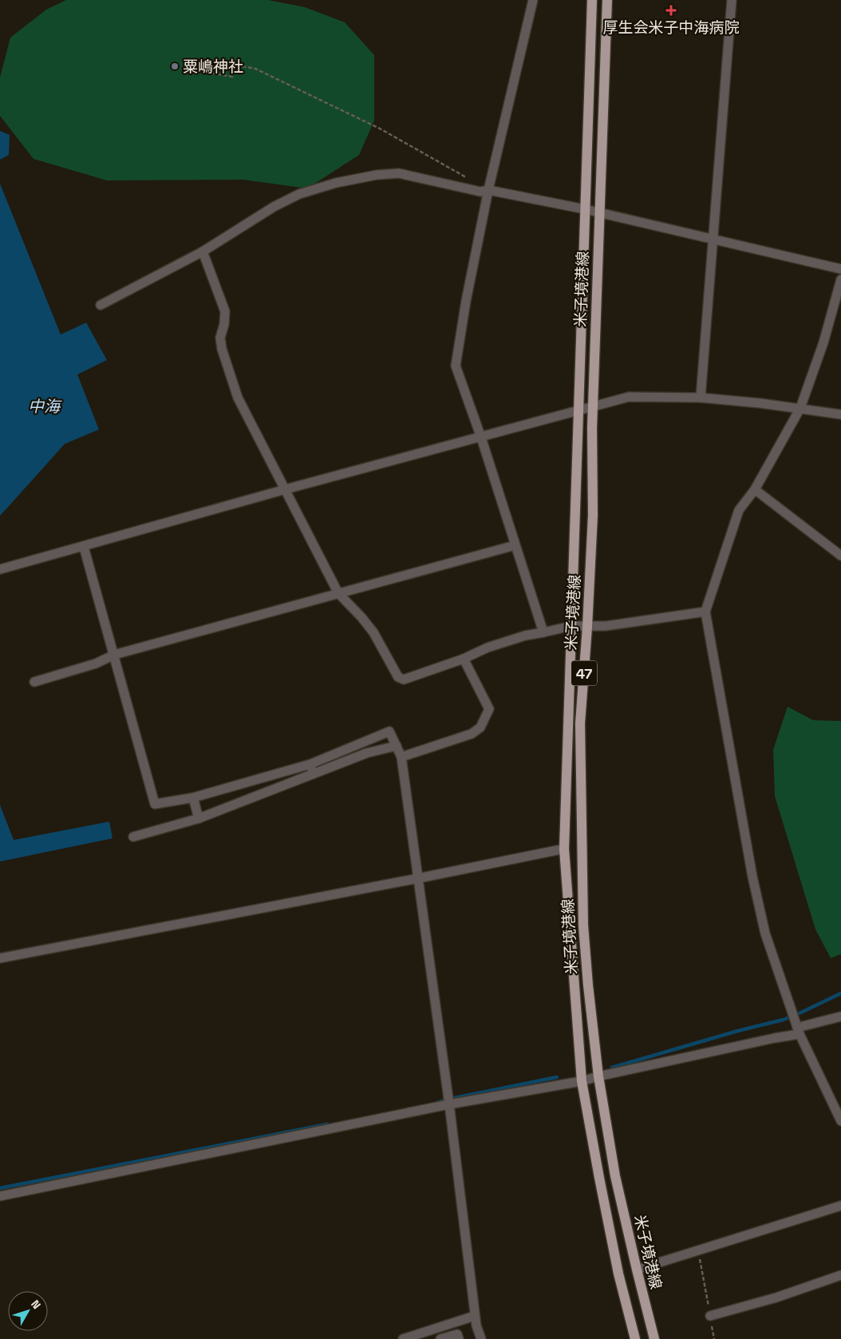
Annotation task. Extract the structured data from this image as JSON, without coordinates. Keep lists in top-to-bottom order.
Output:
{
  "streets": {
    "main road": ["米子境港線", "47"]
  },
  "water": ["中海"],
  "places": {
    "health": ["厚生会米子中海病院"],
    "other": ["粟嶋神社"]
  },
  "north": "top right"
}
